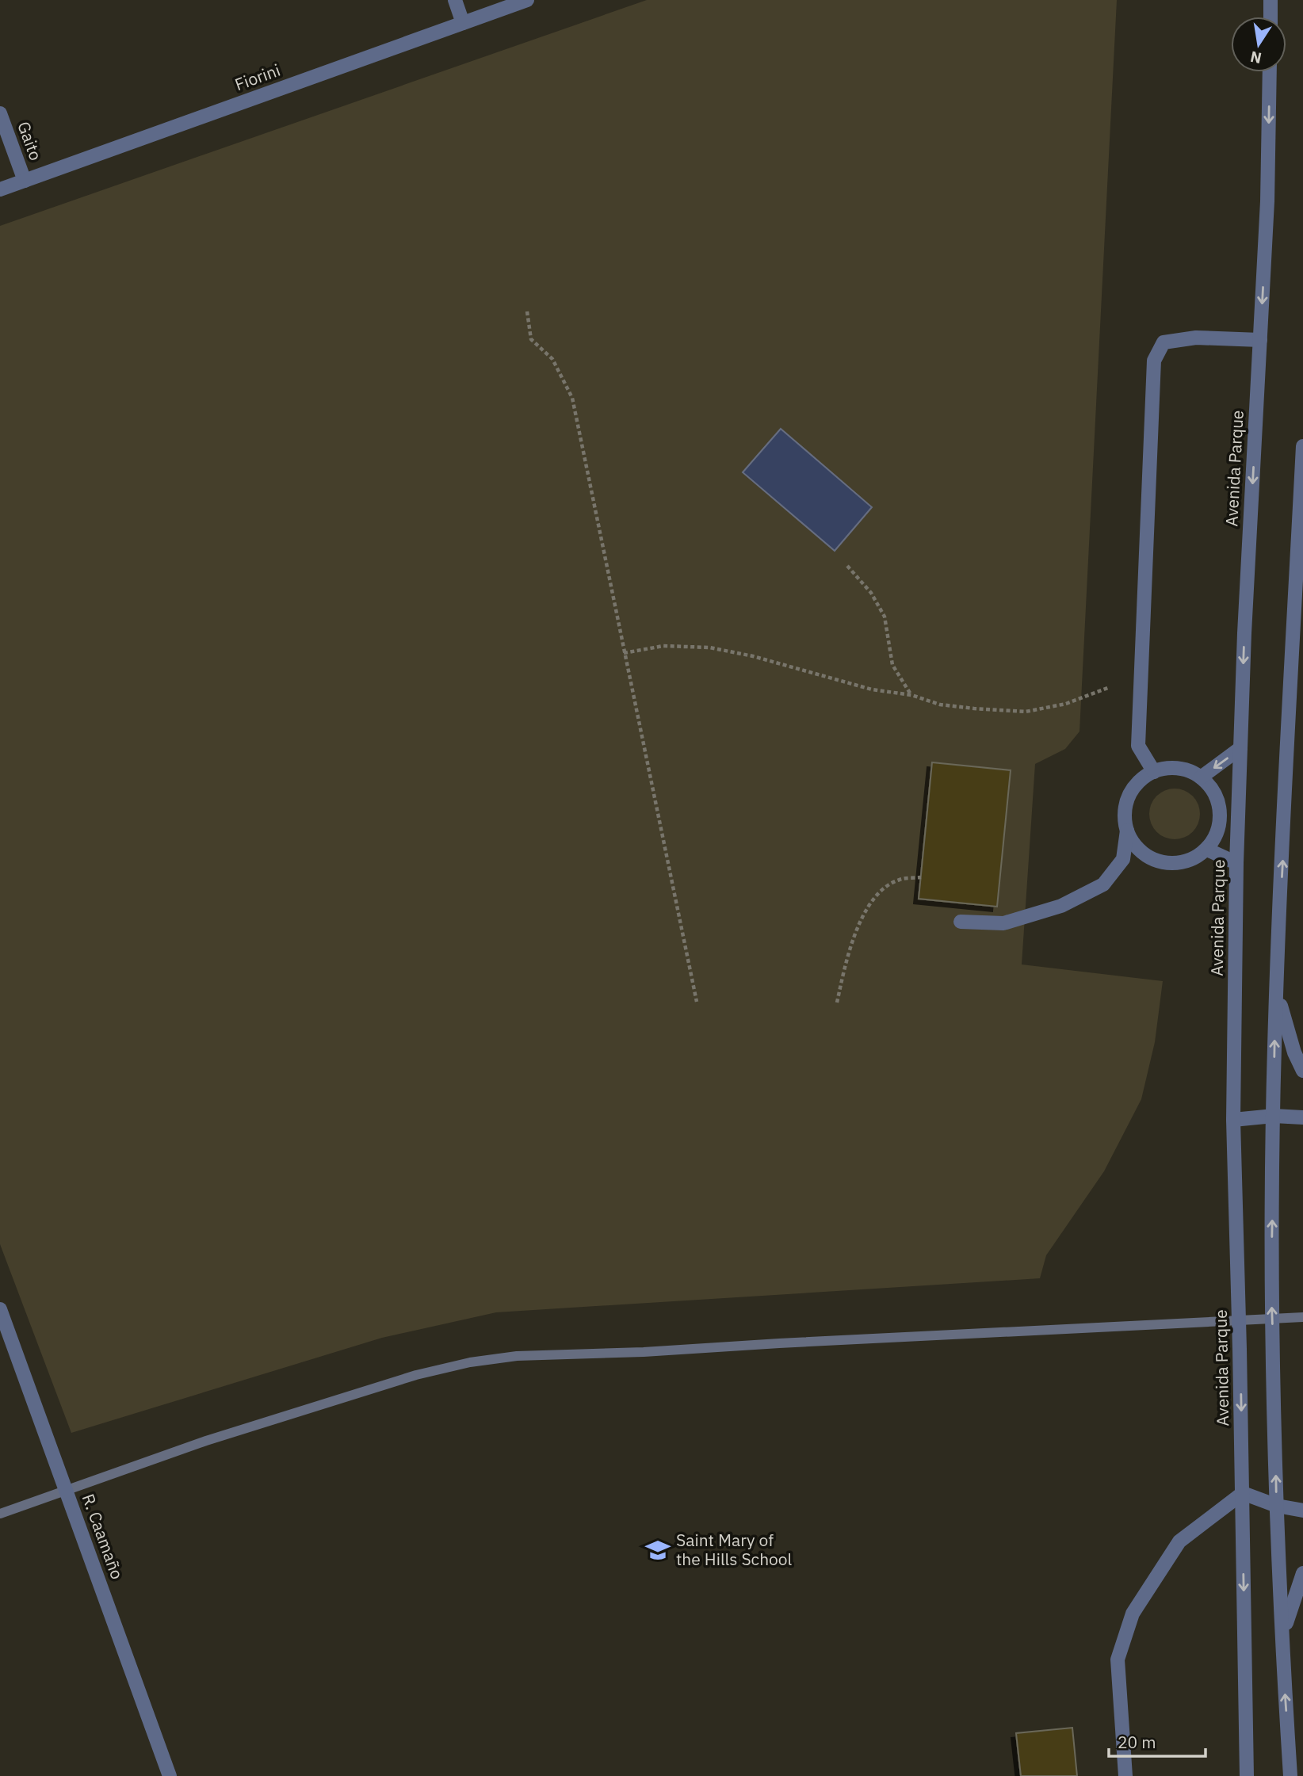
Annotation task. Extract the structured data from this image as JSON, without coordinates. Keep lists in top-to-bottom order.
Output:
{
  "streets": {
    "street": [
      "Fiorini",
      "Gaito",
      "Avenida Parque",
      "R. Caamaño"
    ]
  },
  "crossings": [
    ["Fiorini", "Gaito"]
  ],
  "places": {
    "school or university": ["Saint Mary of the Hills School"]
  },
  "scale_bar": "20 m",
  "north": "bottom"
}
